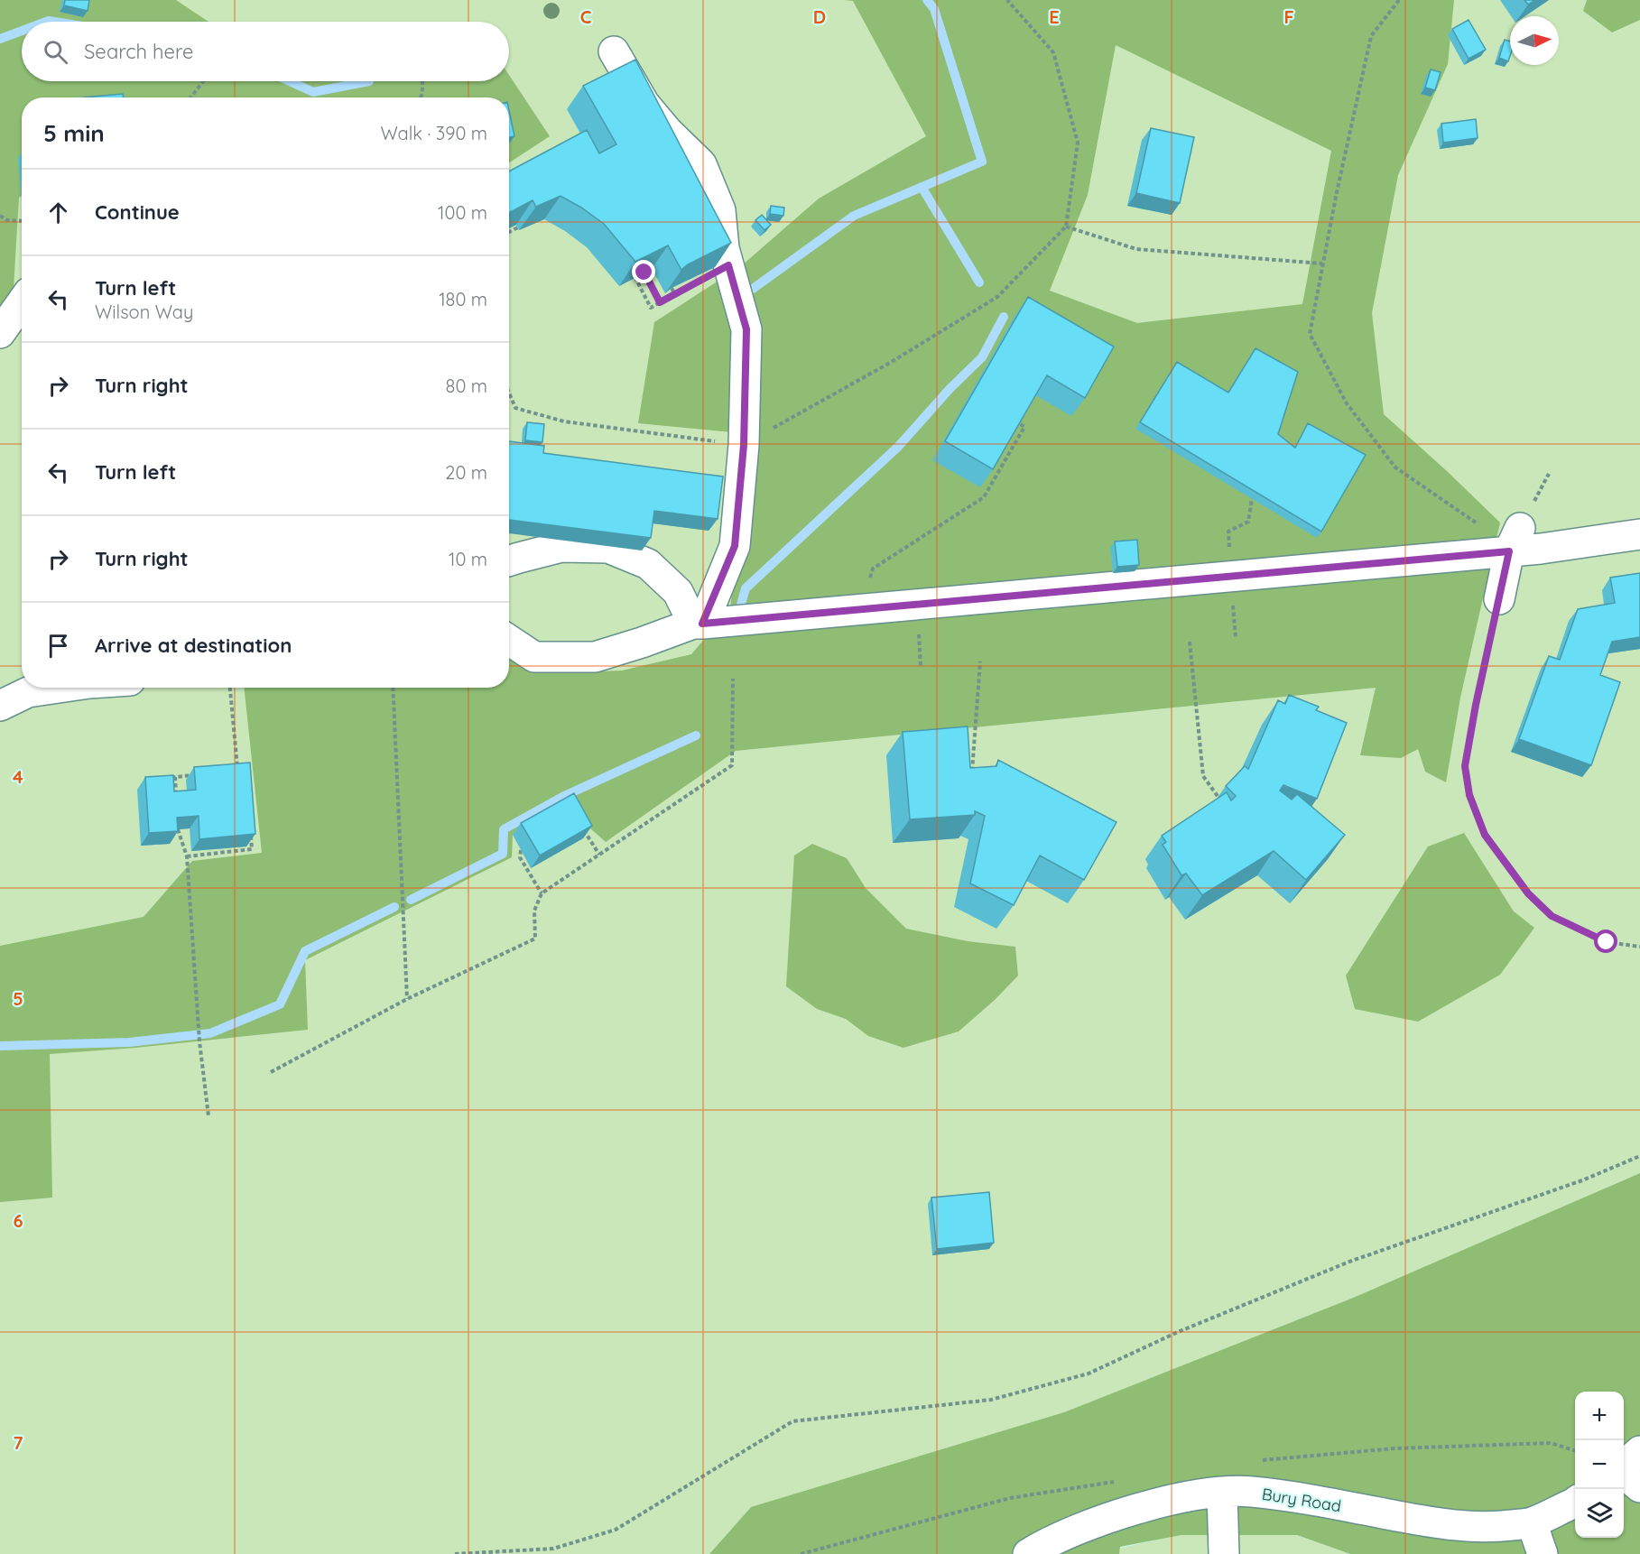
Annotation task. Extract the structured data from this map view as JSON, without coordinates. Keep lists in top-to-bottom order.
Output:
{
  "streets": {
    "street": ["Bury Road"]
  },
  "north": "right",
  "page": {
    "search": "Search here",
    "heading": ["5 min", "Walk · 390 m"],
    "list": [
      ["Continue", "100 m"],
      ["Turn left", "Wilson Way", "180 m"],
      ["Turn right", "80 m"],
      ["Turn left", "20 m"],
      ["Turn right", "10 m"],
      "Arrive at destination"
    ],
    "map_buttons": ["+", "−"]
  },
  "grid": {
    "columns": [
      "C",
      "D",
      "E",
      "F"
    ],
    "rows": [
      "4",
      "5",
      "6",
      "7"
    ]
  }
}
